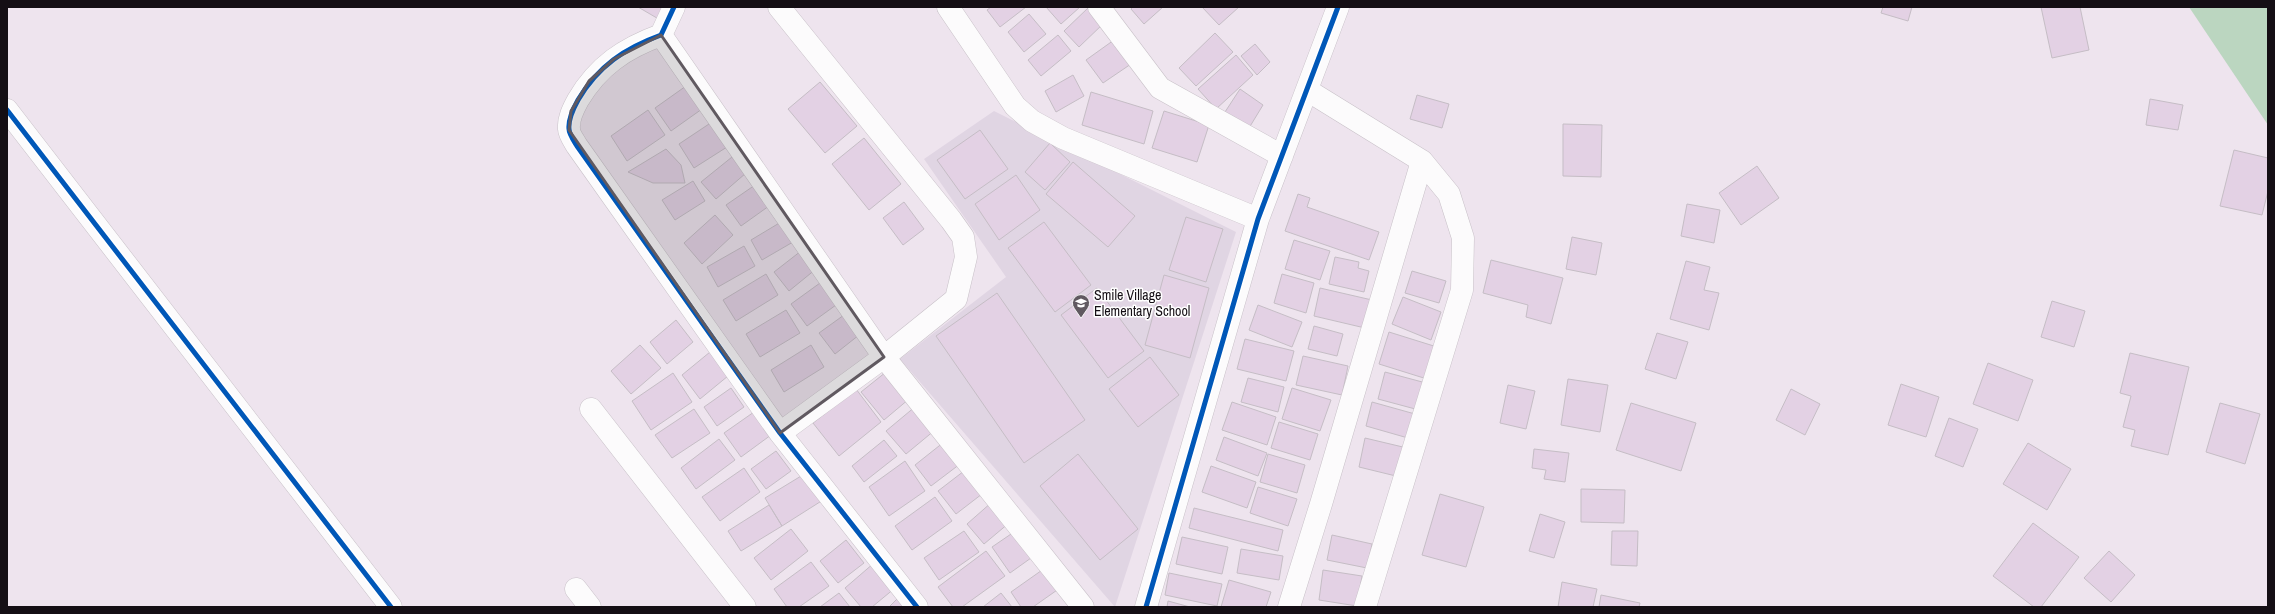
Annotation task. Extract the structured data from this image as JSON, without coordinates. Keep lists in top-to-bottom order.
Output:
{
  "places": {
    "school or university": ["Smile Village Elementary School"]
  }
}
